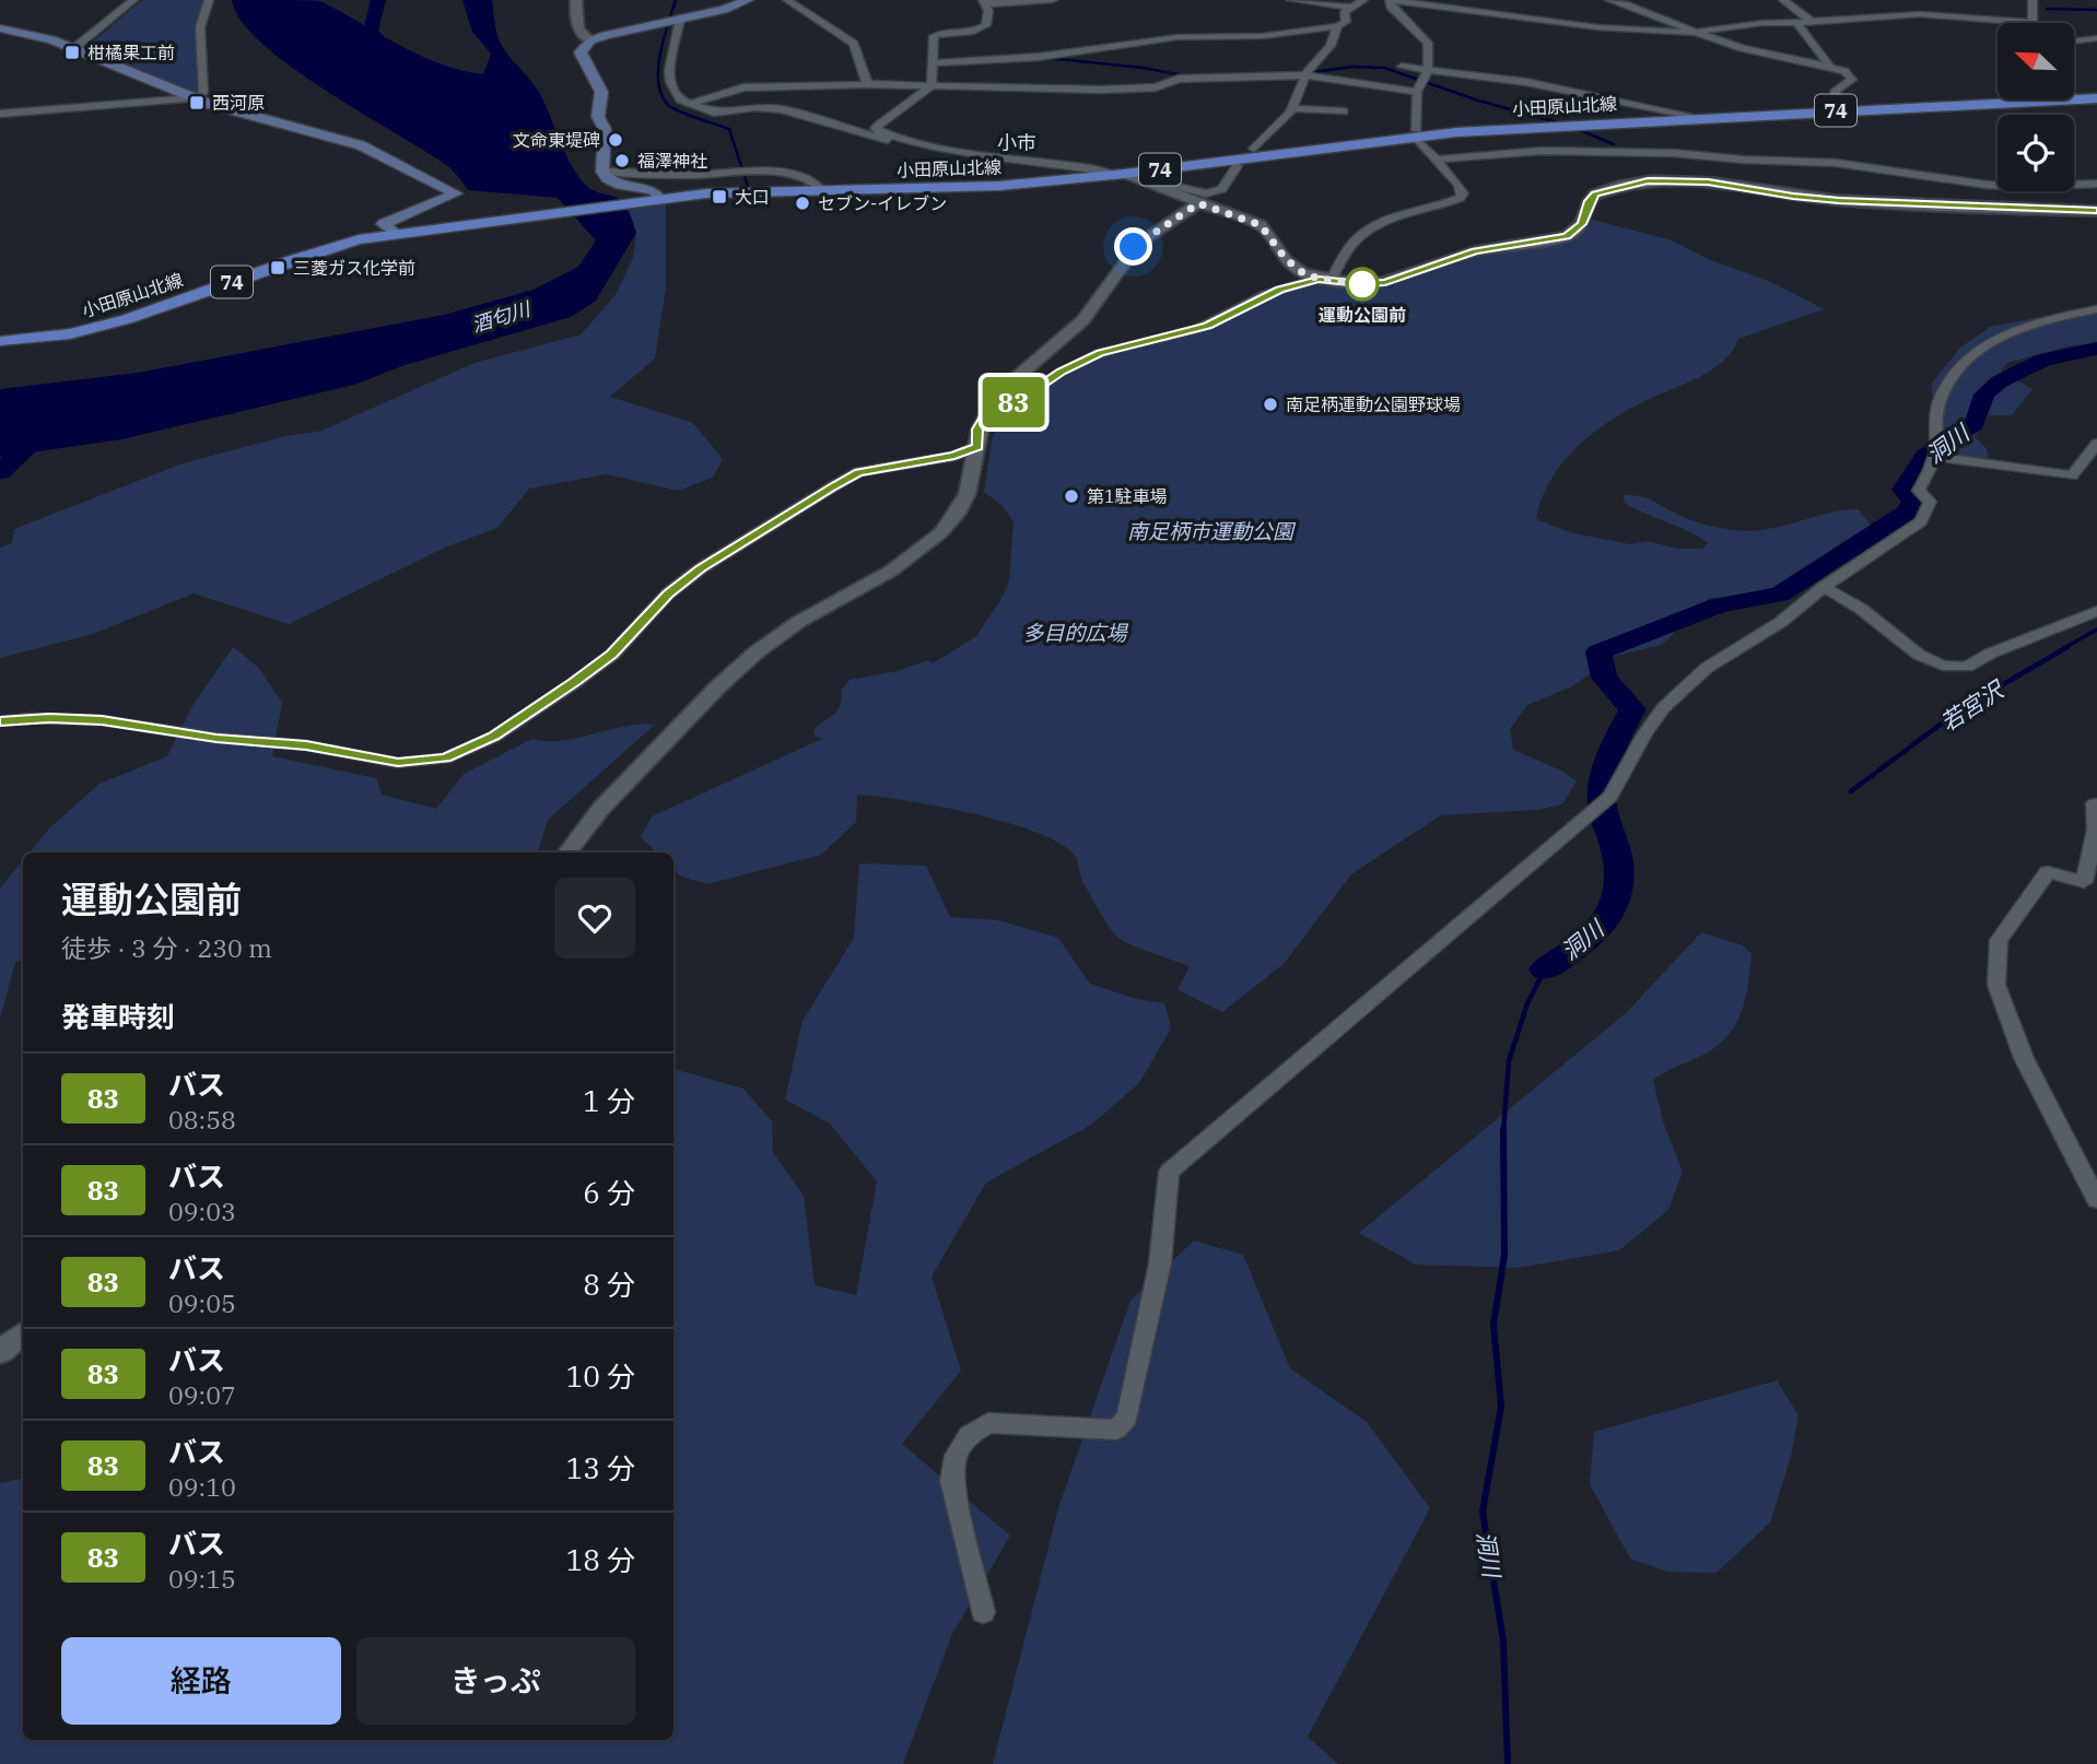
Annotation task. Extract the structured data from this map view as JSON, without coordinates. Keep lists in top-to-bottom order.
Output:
{
  "streets": {
    "main road": ["小田原山北線", "74"]
  },
  "districts": ["小市"],
  "water": ["酒匂川", "洞川", "若宮沢"],
  "parks": ["南足柄市運動公園", "多目的広場"],
  "places": {
    "transit": [
      "柑橘果工前",
      "西河原",
      "大口",
      "三菱ガス化学前"
    ],
    "other": [
      "文命東堤碑",
      "福澤神社",
      "セブン-イレブン",
      "運動公園前",
      "南足柄運動公園野球場",
      "第1駐車場"
    ]
  },
  "lines": ["bus line 83"],
  "north": "top left",
  "page": {
    "on_map": "83",
    "heading": [
      ["運動公園前", "徒歩 · 3 分 · 230 m"],
      "発車時刻"
    ],
    "list": [
      {
        "mark": "83",
        "name": "バス",
        "note": "08:58",
        "value": "1 分"
      },
      {
        "mark": "83",
        "name": "バス",
        "note": "09:03",
        "value": "6 分"
      },
      {
        "mark": "83",
        "name": "バス",
        "note": "09:05",
        "value": "8 分"
      },
      {
        "mark": "83",
        "name": "バス",
        "note": "09:07",
        "value": "10 分"
      },
      {
        "mark": "83",
        "name": "バス",
        "note": "09:10",
        "value": "13 分"
      },
      {
        "mark": "83",
        "name": "バス",
        "note": "09:15",
        "value": "18 分"
      }
    ],
    "buttons": ["経路", "きっぷ"]
  }
}
